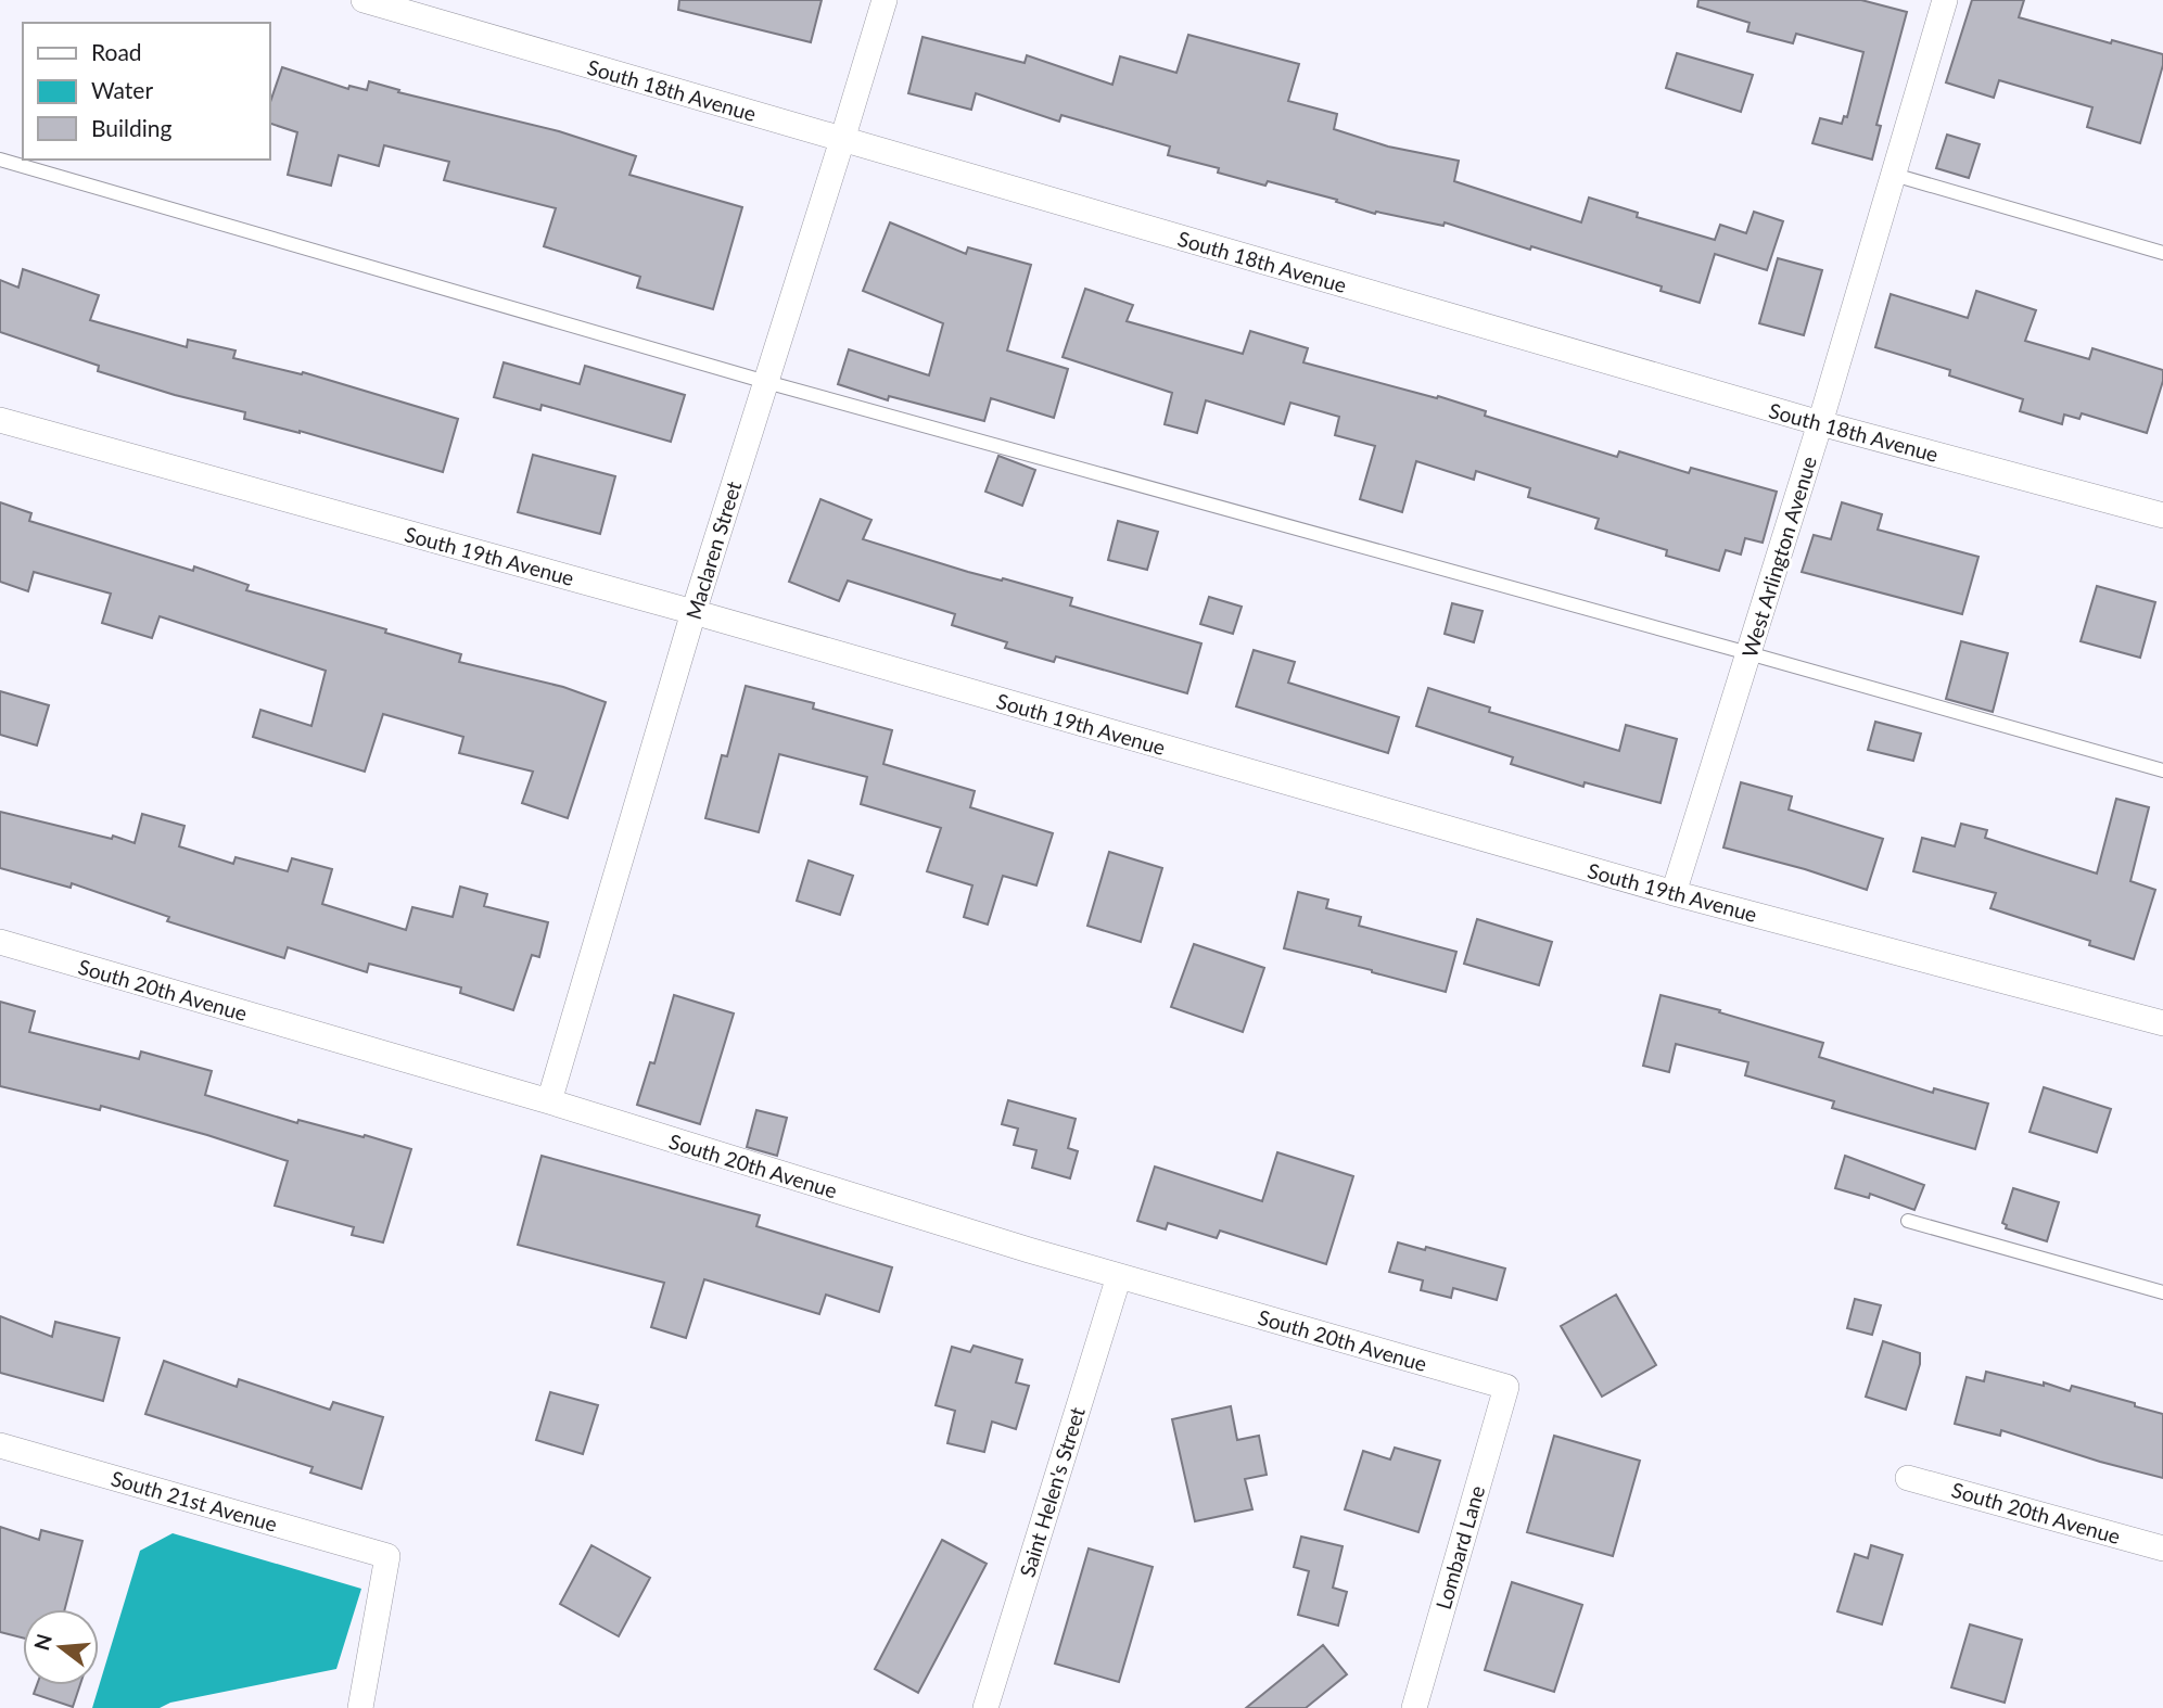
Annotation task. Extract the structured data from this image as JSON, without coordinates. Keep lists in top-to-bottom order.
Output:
{
  "streets": {
    "street": [
      "South 18th Avenue",
      "Maclaren Street",
      "South 19th Avenue",
      "West Arlington Avenue",
      "South 20th Avenue",
      "Saint Helen's Street",
      "South 21st Avenue",
      "Lombard Lane"
    ]
  },
  "crossings": [
    ["South 18th Avenue", "Maclaren Street"],
    ["South 18th Avenue", "West Arlington Avenue"],
    ["Maclaren Street", "South 19th Avenue"],
    ["Maclaren Street", "South 20th Avenue"],
    ["South 19th Avenue", "West Arlington Avenue"],
    ["South 20th Avenue", "Saint Helen's Street"],
    ["South 20th Avenue", "Lombard Lane"]
  ],
  "legend": ["Road", "Water", "Building"],
  "north": "left"
}
